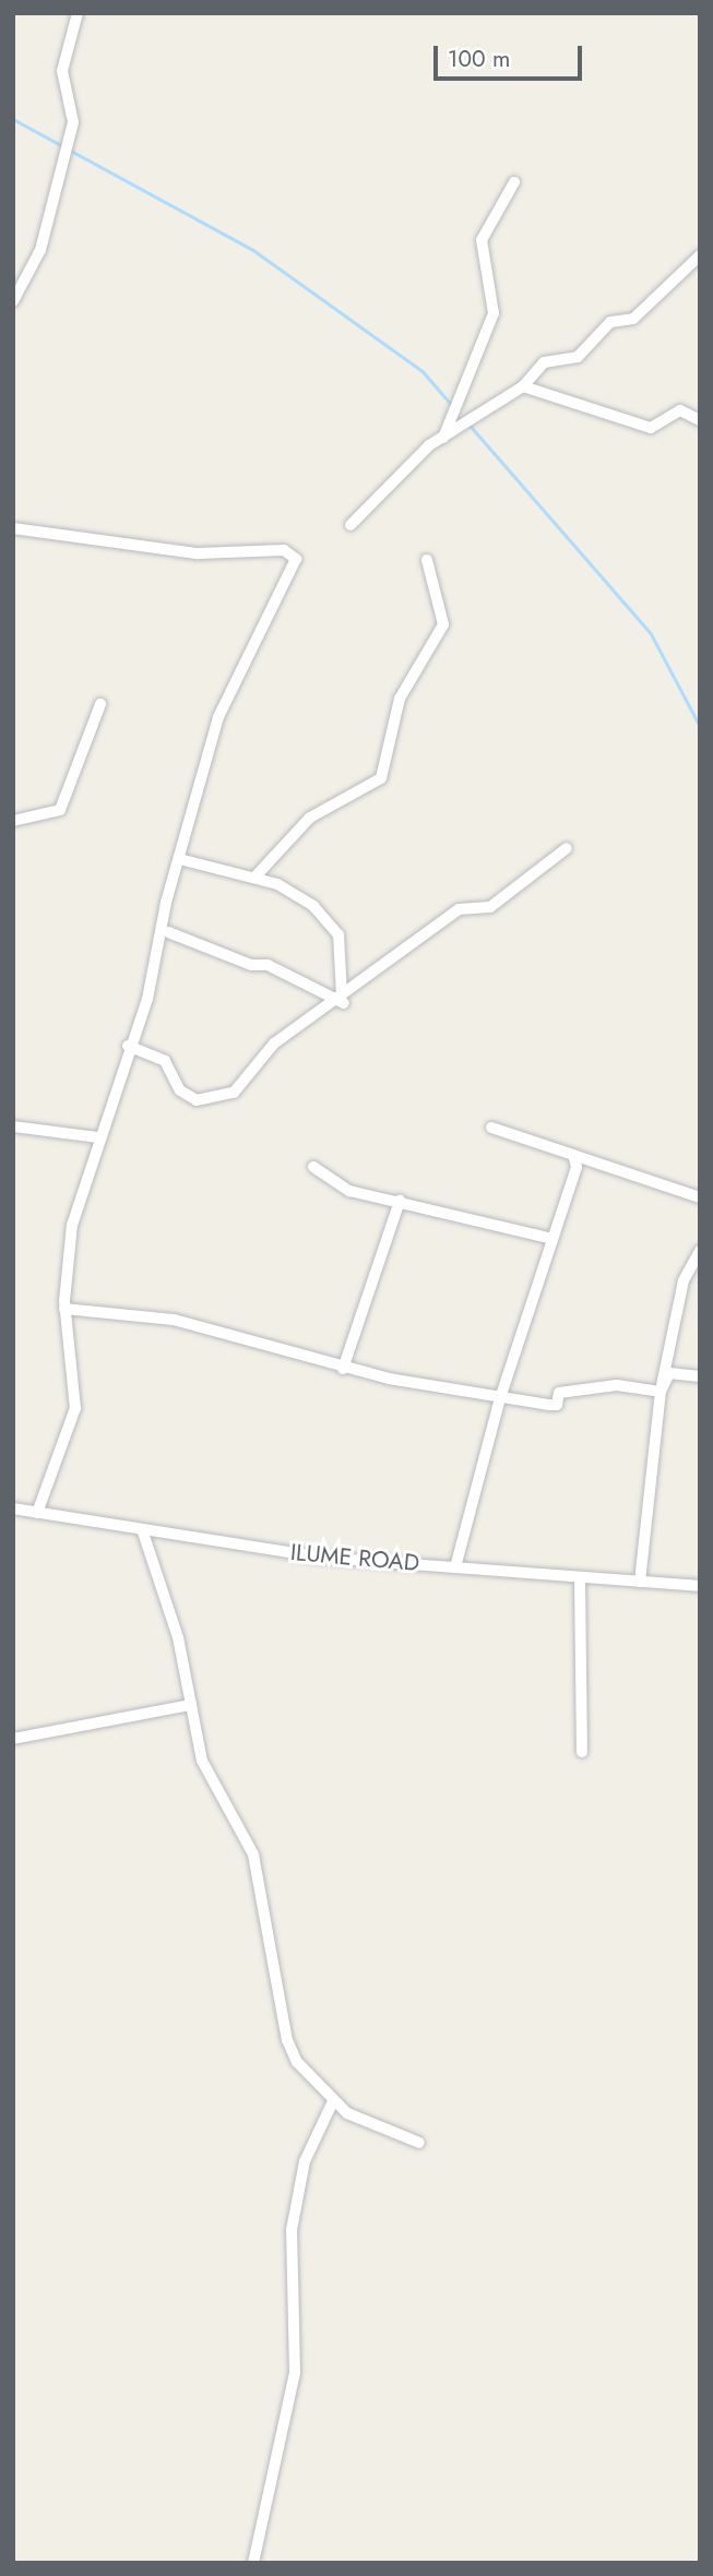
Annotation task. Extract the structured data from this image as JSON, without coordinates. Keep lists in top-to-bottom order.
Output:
{
  "streets": {
    "street": ["ILUME ROAD"]
  },
  "scale_bar": "100 m"
}
